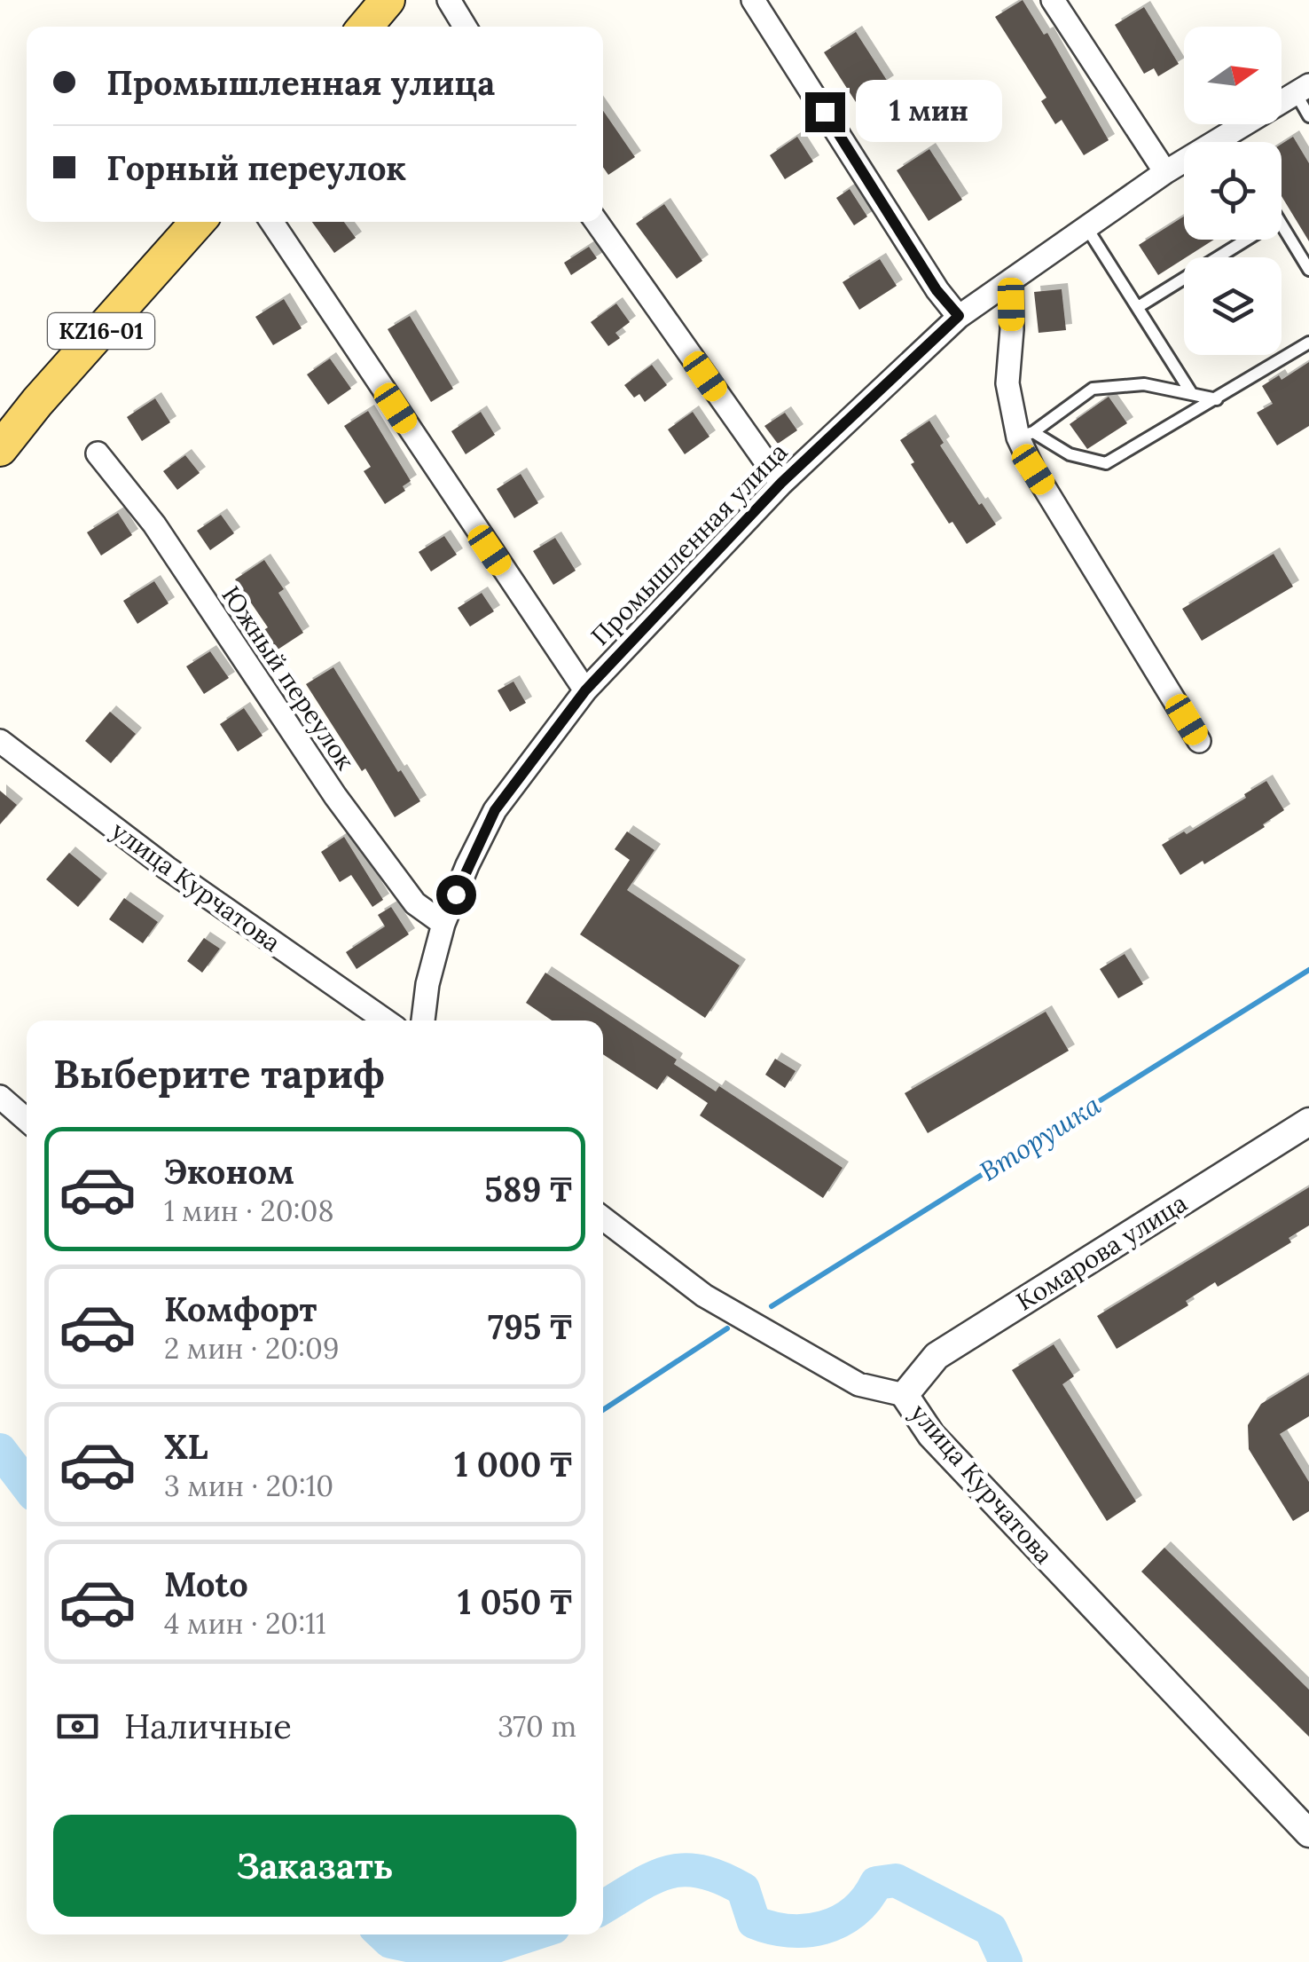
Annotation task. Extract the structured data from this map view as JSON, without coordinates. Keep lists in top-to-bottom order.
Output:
{
  "streets": {
    "main road": ["KZ16-01"],
    "street": [
      "Промышленная улица",
      "Южный переулок",
      "улица Курчатова",
      "Комарова улица"
    ]
  },
  "crossings": [
    ["Промышленная улица", "Южный переулок"],
    ["улица Курчатова", "Комарова улица"]
  ],
  "water": ["Вторушка"],
  "north": "right",
  "page": {
    "banner": ["Промышленная улица", "Горный переулок"],
    "bubble": "1 мин",
    "heading": "Выберите тариф",
    "list": [
      {
        "name": "Эконом",
        "note": "1 мин · 20:08",
        "value": "589 ₸"
      },
      {
        "name": "Комфорт",
        "note": "2 мин · 20:09",
        "value": "795 ₸"
      },
      {
        "name": "XL",
        "note": "3 мин · 20:10",
        "value": "1 000 ₸"
      },
      {
        "name": "Moto",
        "note": "4 мин · 20:11",
        "value": "1 050 ₸"
      }
    ],
    "pay": ["Наличные", "370 m"],
    "buttons": "Заказать"
  }
}
